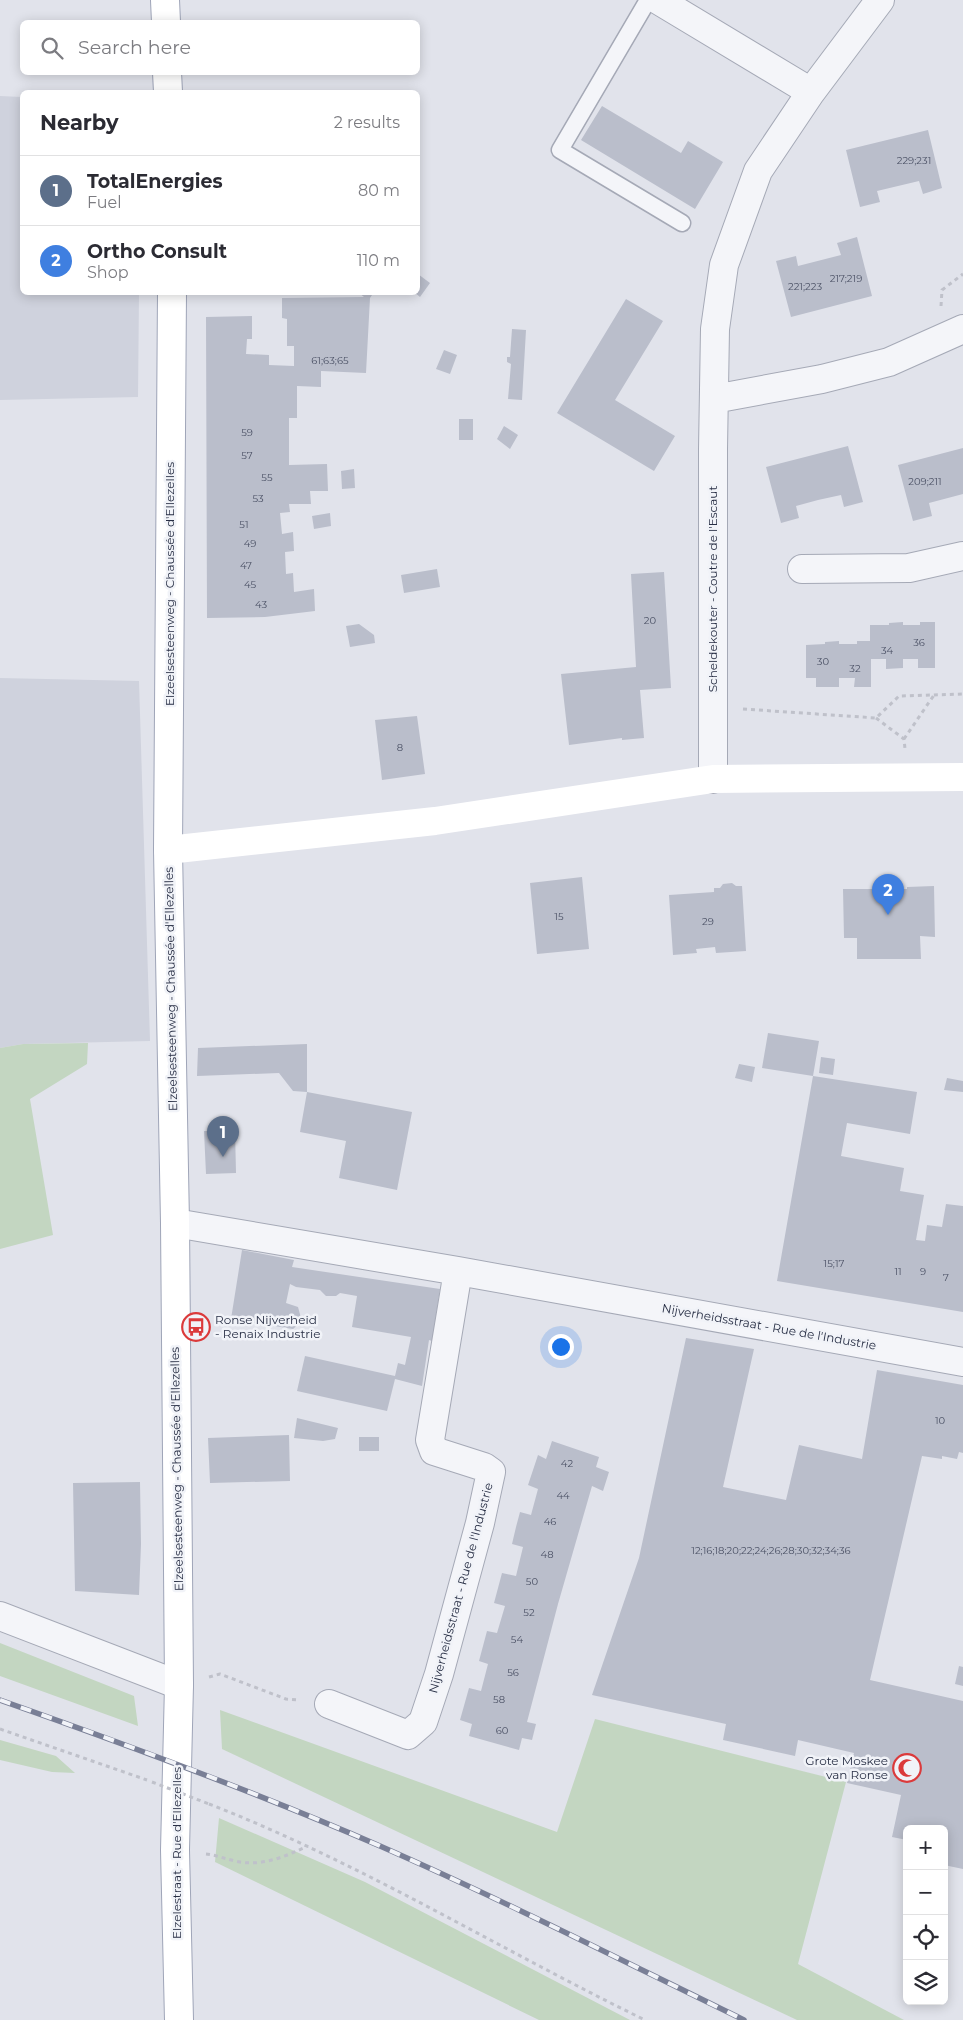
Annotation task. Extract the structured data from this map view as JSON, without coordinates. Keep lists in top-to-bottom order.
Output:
{
  "streets": {
    "main road": ["Elzeelsesteenweg - Chaussée d'Ellezelles", "Elzelestraat - Rue d'Ellezelles"],
    "street": ["Scheldekouter - Coutre de l'Escaut", "Nijverheidsstraat - Rue de l'Industrie"]
  },
  "crossings": [
    ["Elzeelsesteenweg - Chaussée d'Ellezelles", "Nijverheidsstraat - Rue de l'Industrie"],
    ["Elzeelsesteenweg - Chaussée d'Ellezelles", "Elzelestraat - Rue d'Ellezelles"]
  ],
  "places": {
    "bus stop": ["Ronse Nijverheid - Renaix Industrie"],
    "mosque": ["Grote Moskee van Ronse"]
  },
  "house_numbers": [
    "229;231",
    "217;219",
    "221;223",
    "61;63;65",
    "59",
    "57",
    "55",
    "209;211",
    "53",
    "51",
    "49",
    "47",
    "45",
    "43",
    "20",
    "36",
    "34",
    "30",
    "32",
    "8",
    "15",
    "29",
    "15;17",
    "11",
    "9",
    "7",
    "10",
    "42",
    "44",
    "46",
    "12;16;18;20;22;24;26;28;30;32;34;36",
    "48",
    "50",
    "52",
    "54",
    "56",
    "58",
    "60"
  ],
  "page": {
    "search": "Search here",
    "heading": ["Nearby", "2 results"],
    "list": [
      {
        "mark": "1",
        "name": "TotalEnergies",
        "note": "Fuel",
        "value": "80 m"
      },
      {
        "mark": "2",
        "name": "Ortho Consult",
        "note": "Shop",
        "value": "110 m"
      }
    ],
    "pins": ["2", "1"],
    "map_buttons": ["+", "−"]
  }
}
